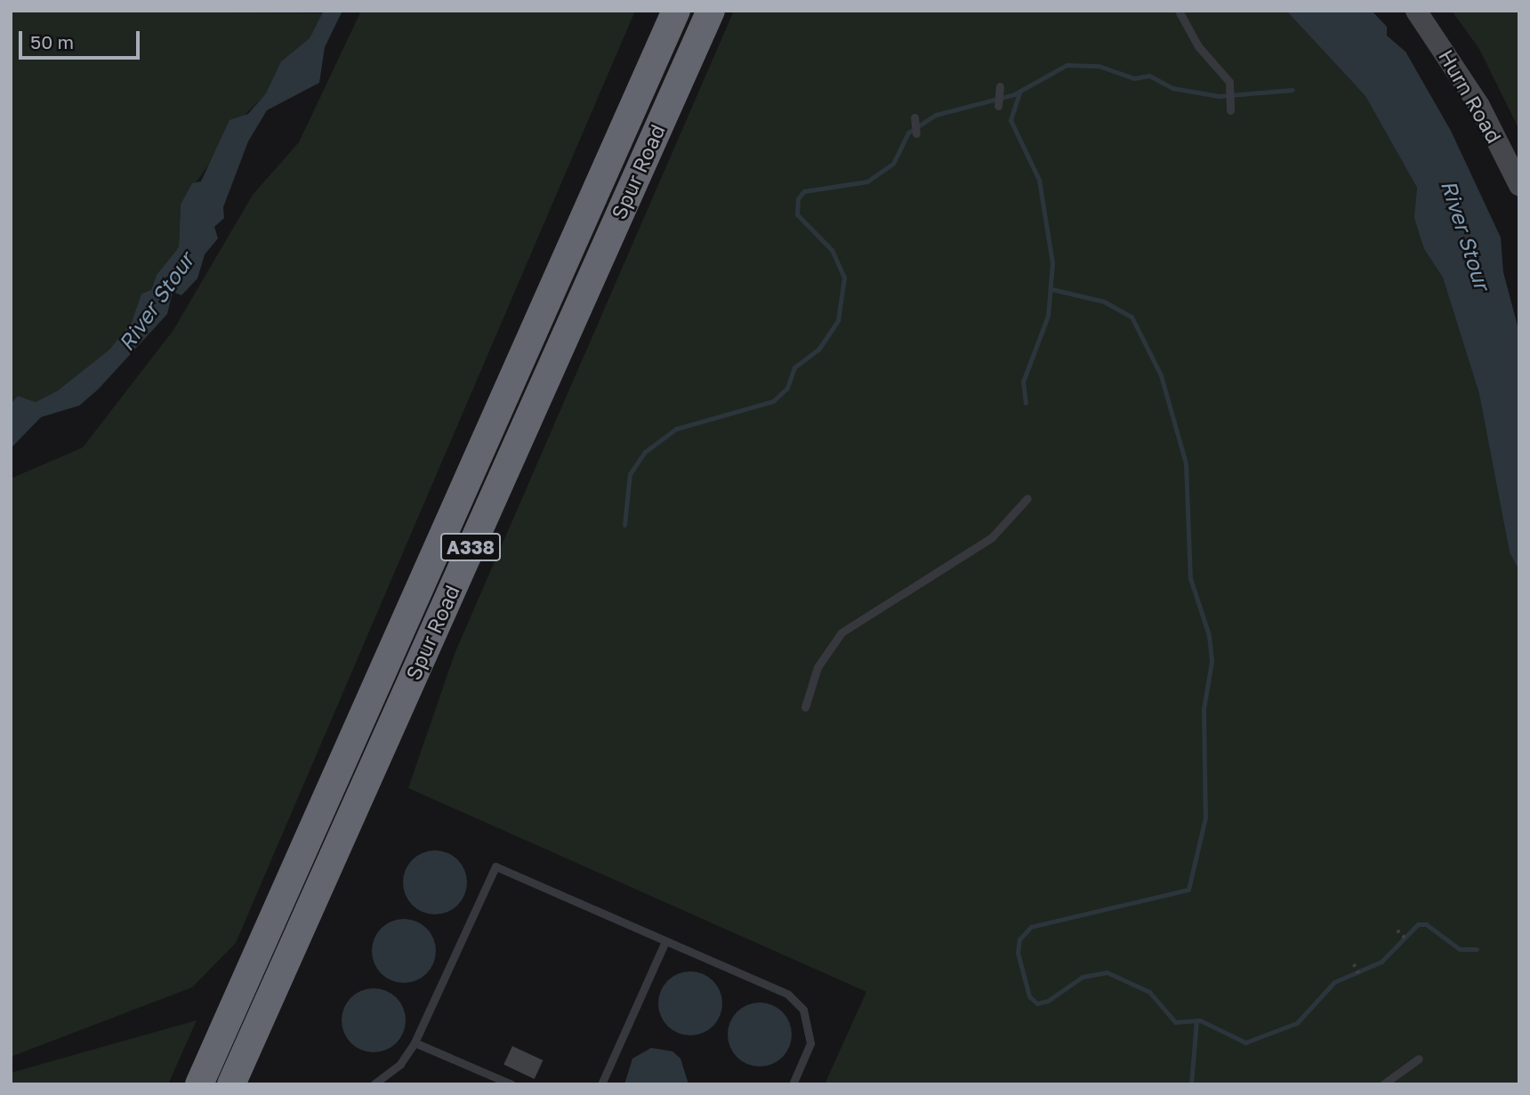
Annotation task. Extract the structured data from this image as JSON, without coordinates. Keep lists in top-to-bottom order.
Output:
{
  "streets": {
    "highway": ["Spur Road", "A338"],
    "main road": ["Hurn Road"]
  },
  "water": ["River Stour"],
  "scale_bar": "50 m"
}
